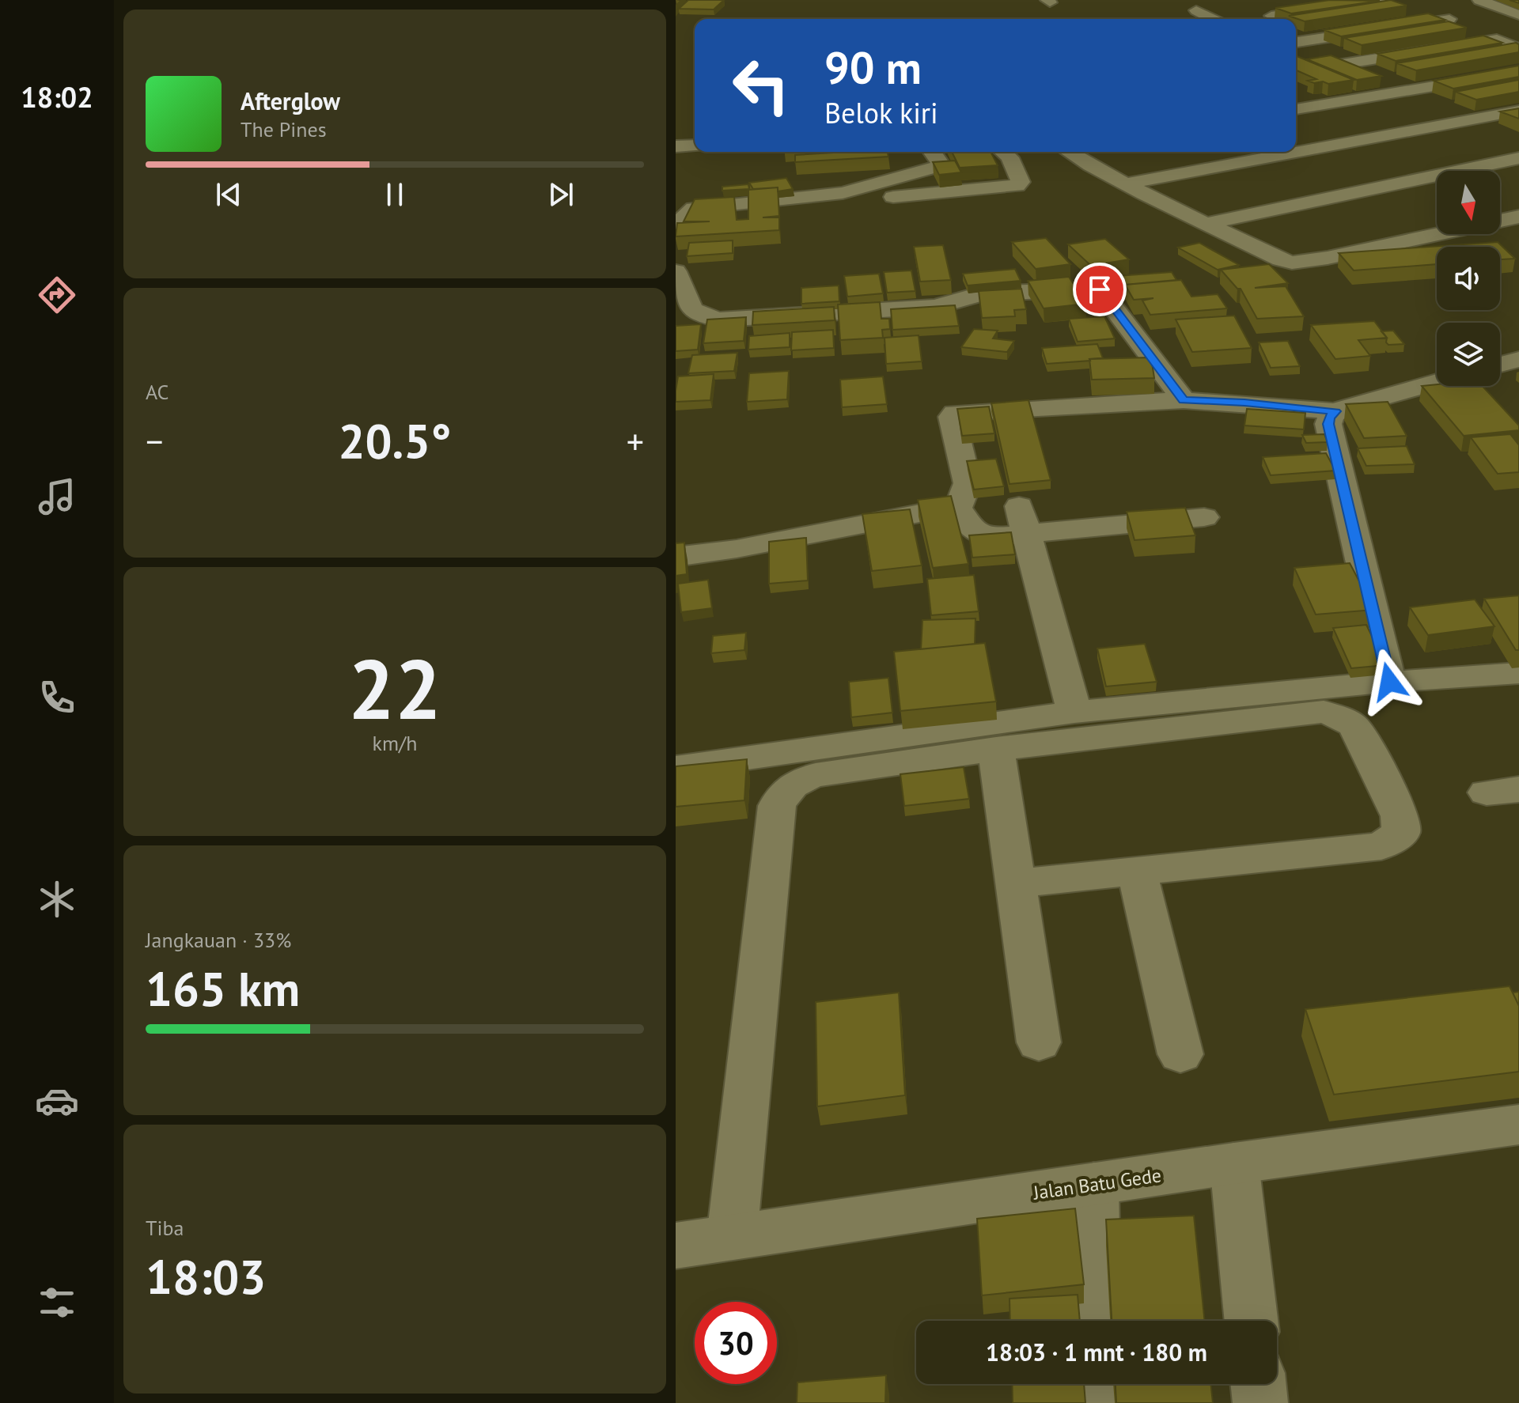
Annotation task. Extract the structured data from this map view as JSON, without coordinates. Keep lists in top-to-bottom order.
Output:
{
  "streets": {
    "street": ["Jalan Batu Gede"]
  },
  "north": "bottom",
  "page": {
    "tabs": "18:02",
    "turn": ["90 m", "Belok kiri"],
    "song": ["Afterglow", "The Pines"],
    "tile": [
      "AC",
      ["22", "km/h"],
      ["Jangkauan · 33%", "165 km"],
      ["Tiba", "18:03"]
    ],
    "heat": ["−", "20.5°", "+"],
    "limit": "30",
    "trip": "18:03 · 1 mnt · 180 m"
  }
}
